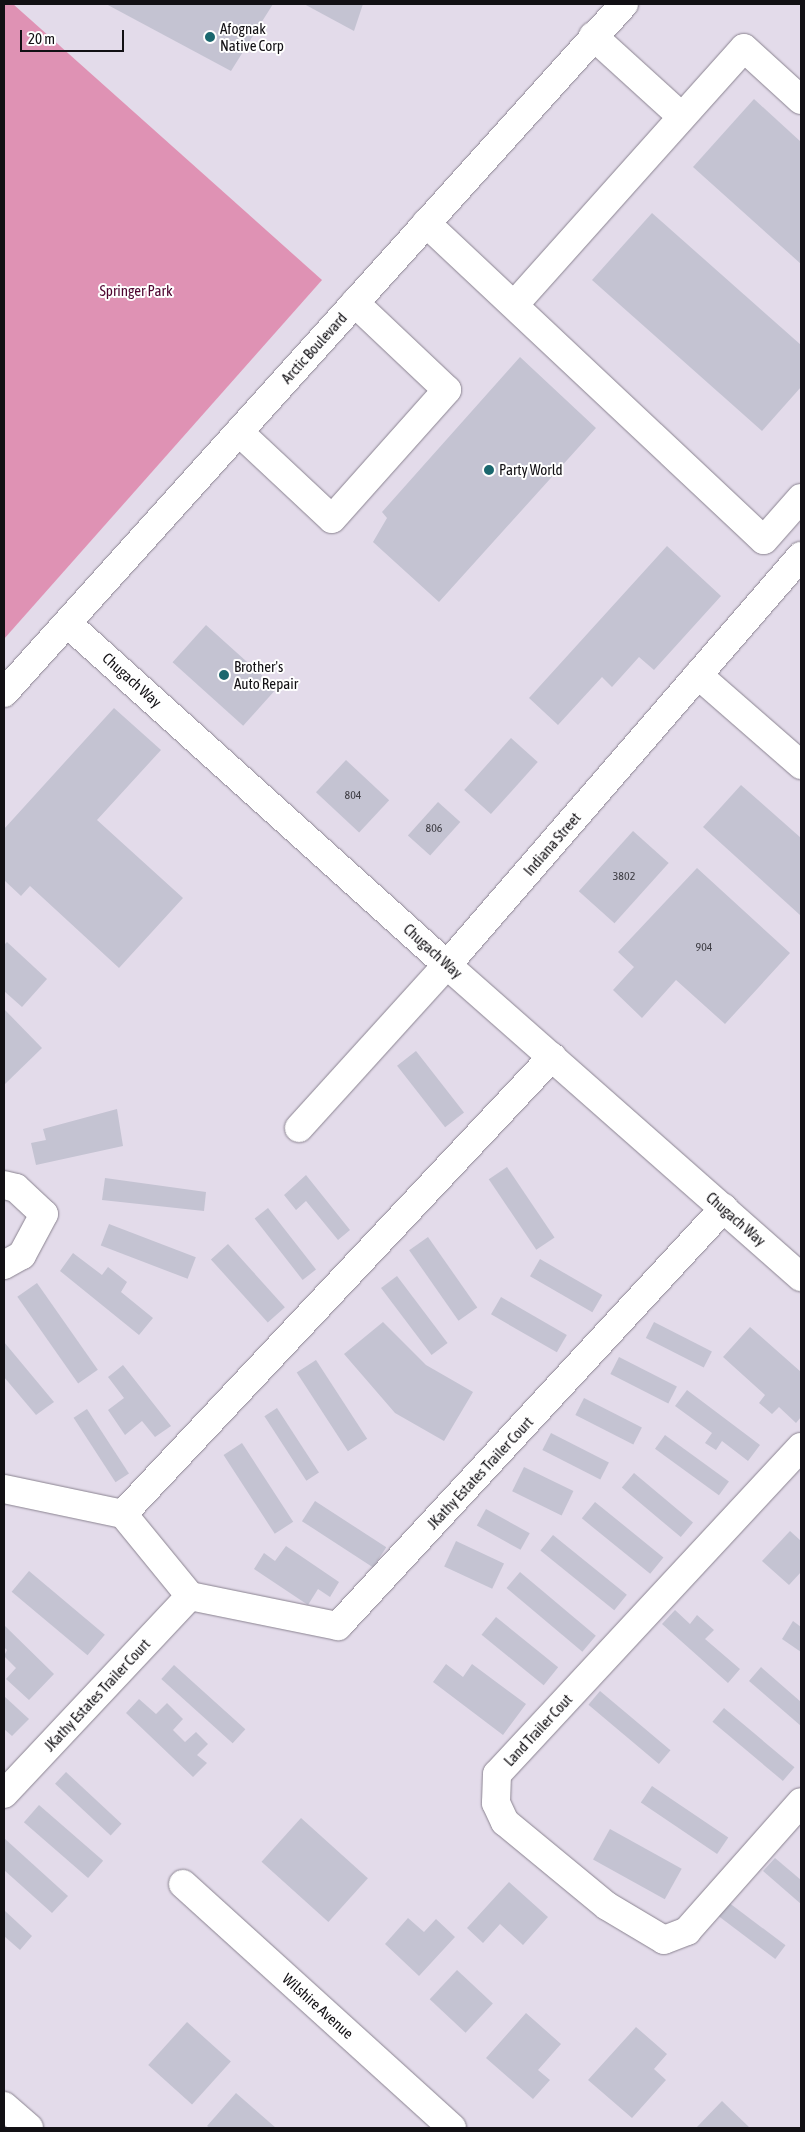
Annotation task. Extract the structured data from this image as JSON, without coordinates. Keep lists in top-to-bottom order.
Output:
{
  "streets": {
    "street": [
      "Arctic Boulevard",
      "Chugach Way",
      "Indiana Street",
      "JKathy Estates Trailer Court",
      "Land Trailer Cout",
      "Wilshire Avenue"
    ]
  },
  "crossings": [
    ["Arctic Boulevard", "Chugach Way"],
    ["Chugach Way", "Indiana Street"],
    ["Chugach Way", "JKathy Estates Trailer Court"]
  ],
  "parks": ["Springer Park"],
  "places": ["Afognak Native Corp", "Party World", "Brother's Auto Repair"],
  "house_numbers": [
    "804",
    "806",
    "3802",
    "904"
  ],
  "scale_bar": "20 m"
}
